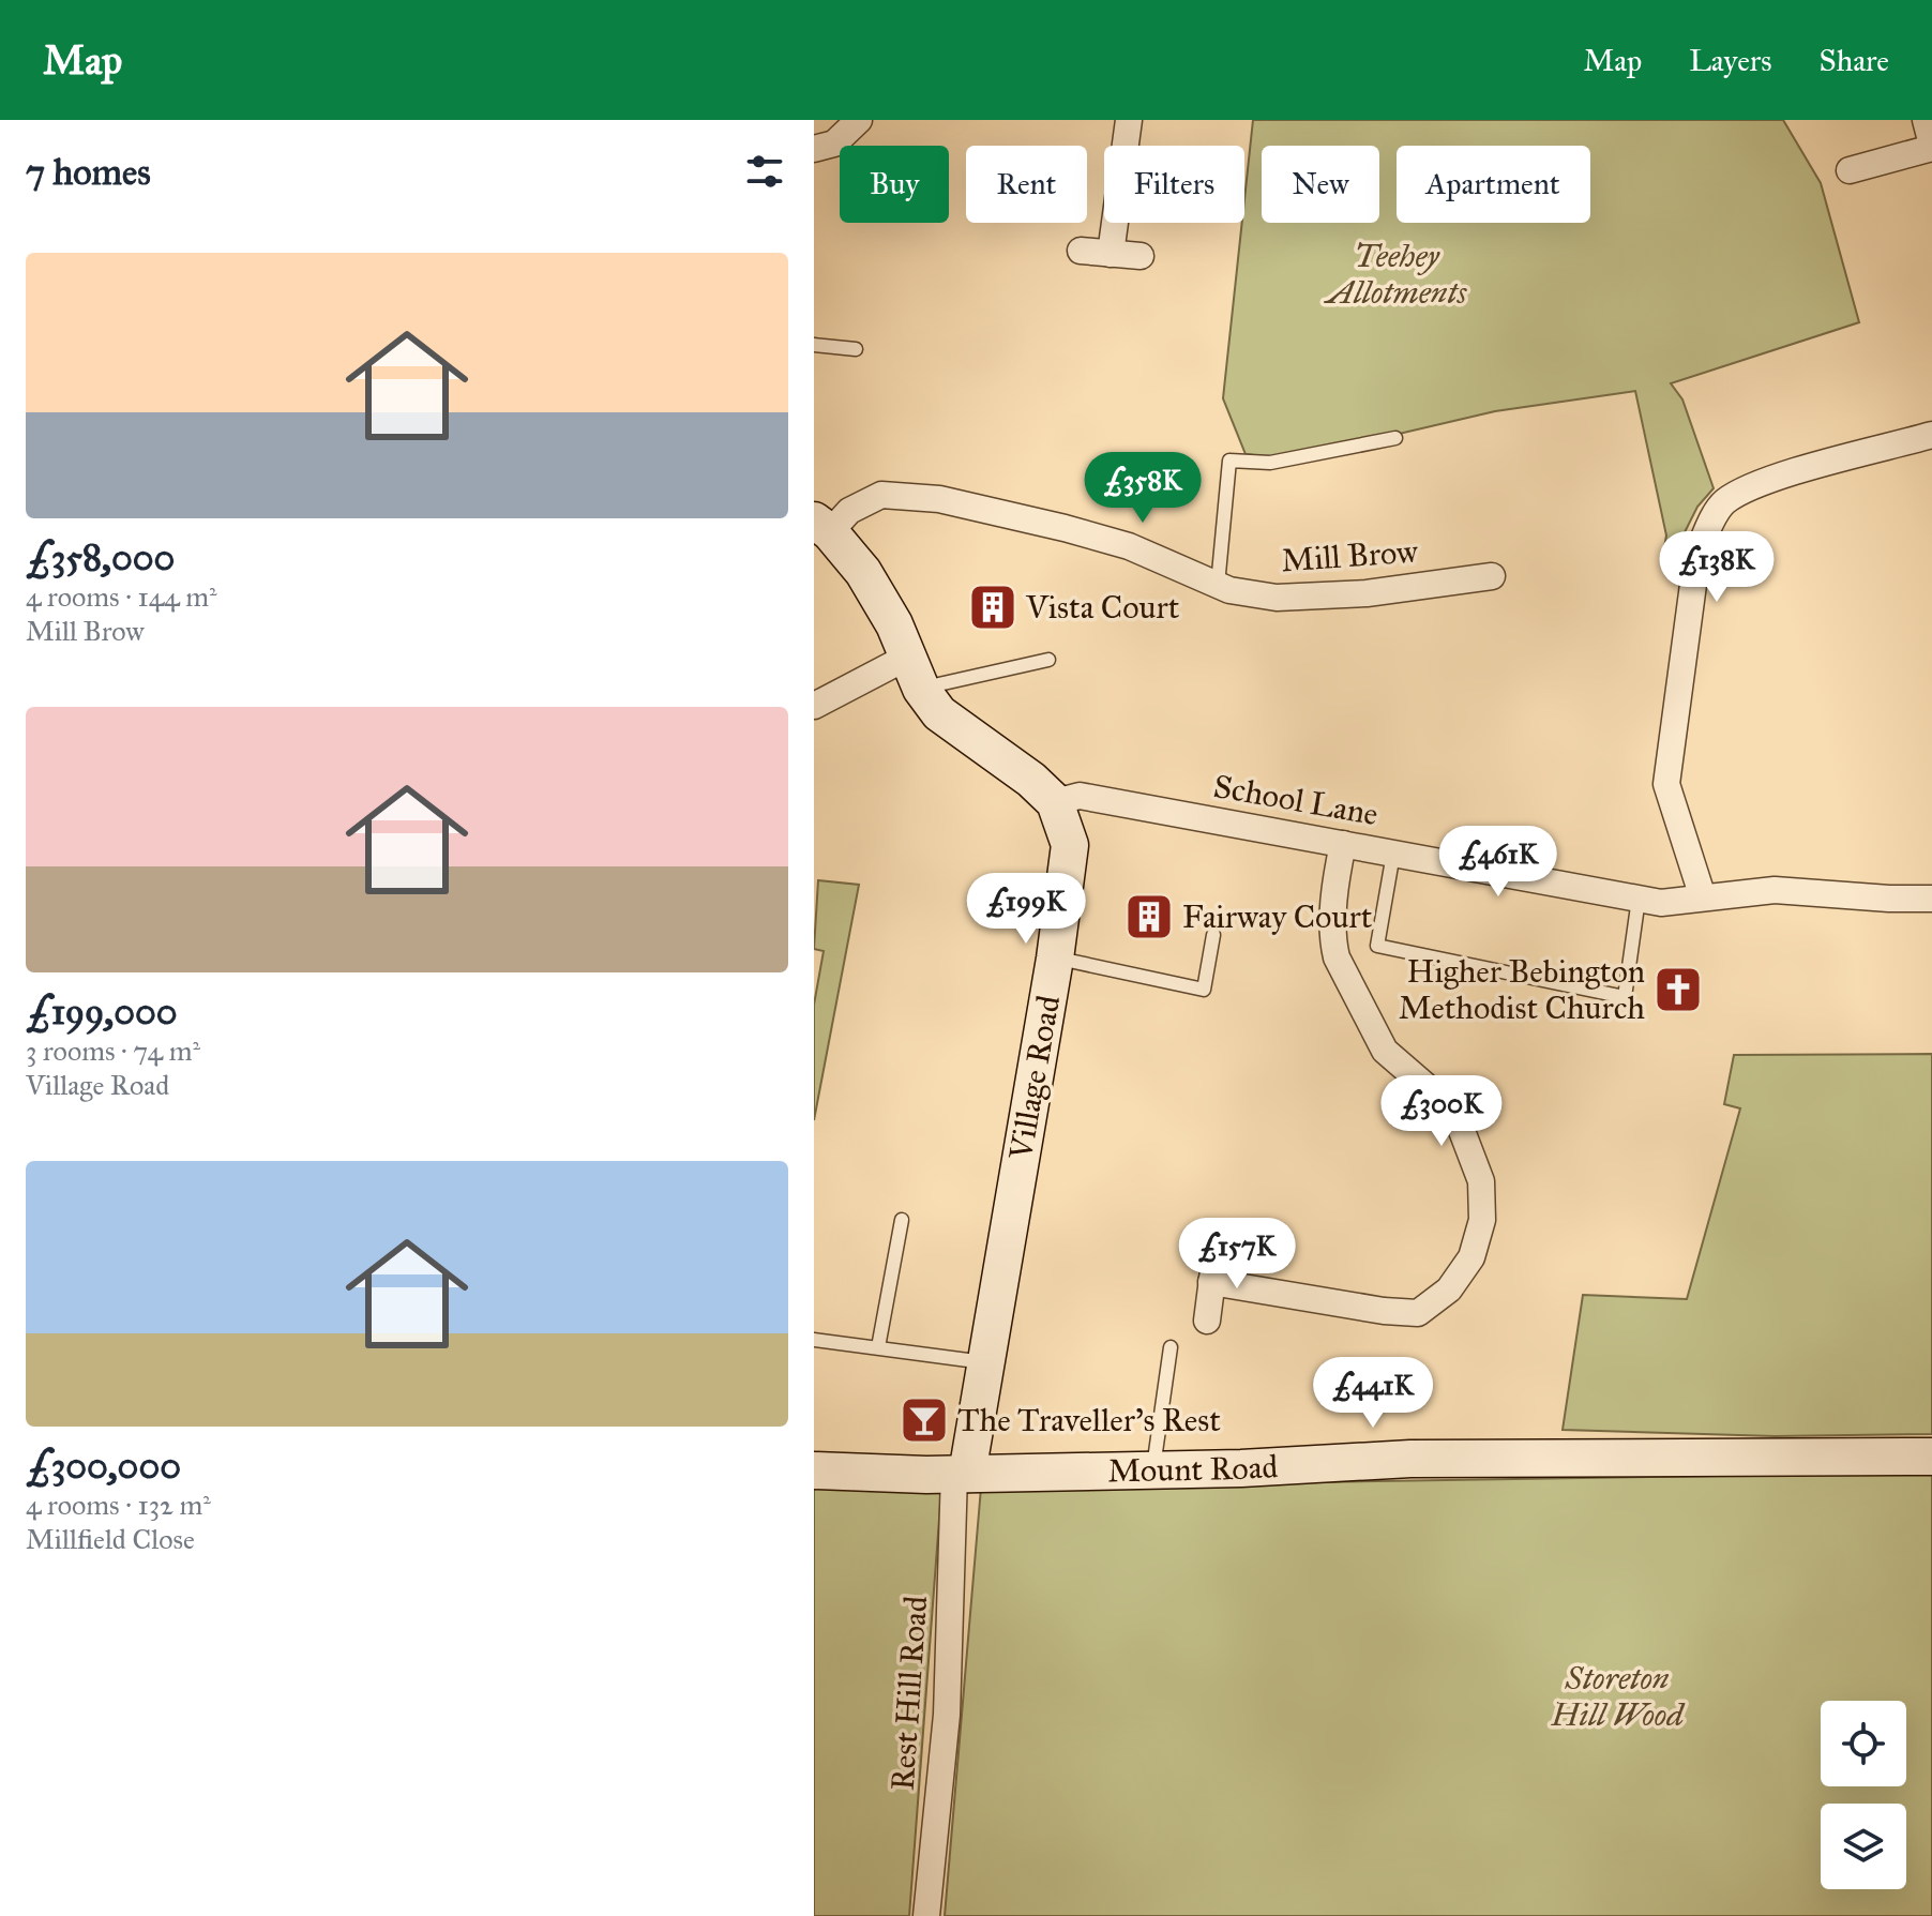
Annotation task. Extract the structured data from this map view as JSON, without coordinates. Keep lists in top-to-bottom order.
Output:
{
  "streets": {
    "main road": ["Village Road", "Mount Road"],
    "street": ["Mill Brow", "School Lane", "Rest Hill Road"]
  },
  "crossings": [
    ["Mill Brow", "Village Road"],
    ["School Lane", "Village Road"],
    ["Village Road", "Mount Road"],
    ["Village Road", "Rest Hill Road"],
    ["Mount Road", "Rest Hill Road"]
  ],
  "parks": ["Teehey Allotments", "Storeton Hill Wood"],
  "places": {
    "building": ["Vista Court", "Fairway Court"],
    "church": ["Higher Bebington Methodist Church"],
    "bar": ["The Traveller's Rest"]
  },
  "page": {
    "header": "Map",
    "nav": ["Map", "Layers", "Share"],
    "heading": "7 homes",
    "chip": [
      "Buy",
      "Rent",
      "Filters",
      "New",
      "Apartment"
    ],
    "list": [
      {
        "name": "£358,000",
        "note": "4 rooms · 144 m² · Mill Brow"
      },
      {
        "name": "£199,000",
        "note": "3 rooms · 74 m² · Village Road"
      },
      {
        "name": "£300,000",
        "note": "4 rooms · 132 m² · Millfield Close"
      }
    ],
    "price": [
      "£358K",
      "£138K",
      "£461K",
      "£199K",
      "£300K",
      "£157K",
      "£441K"
    ]
  }
}
